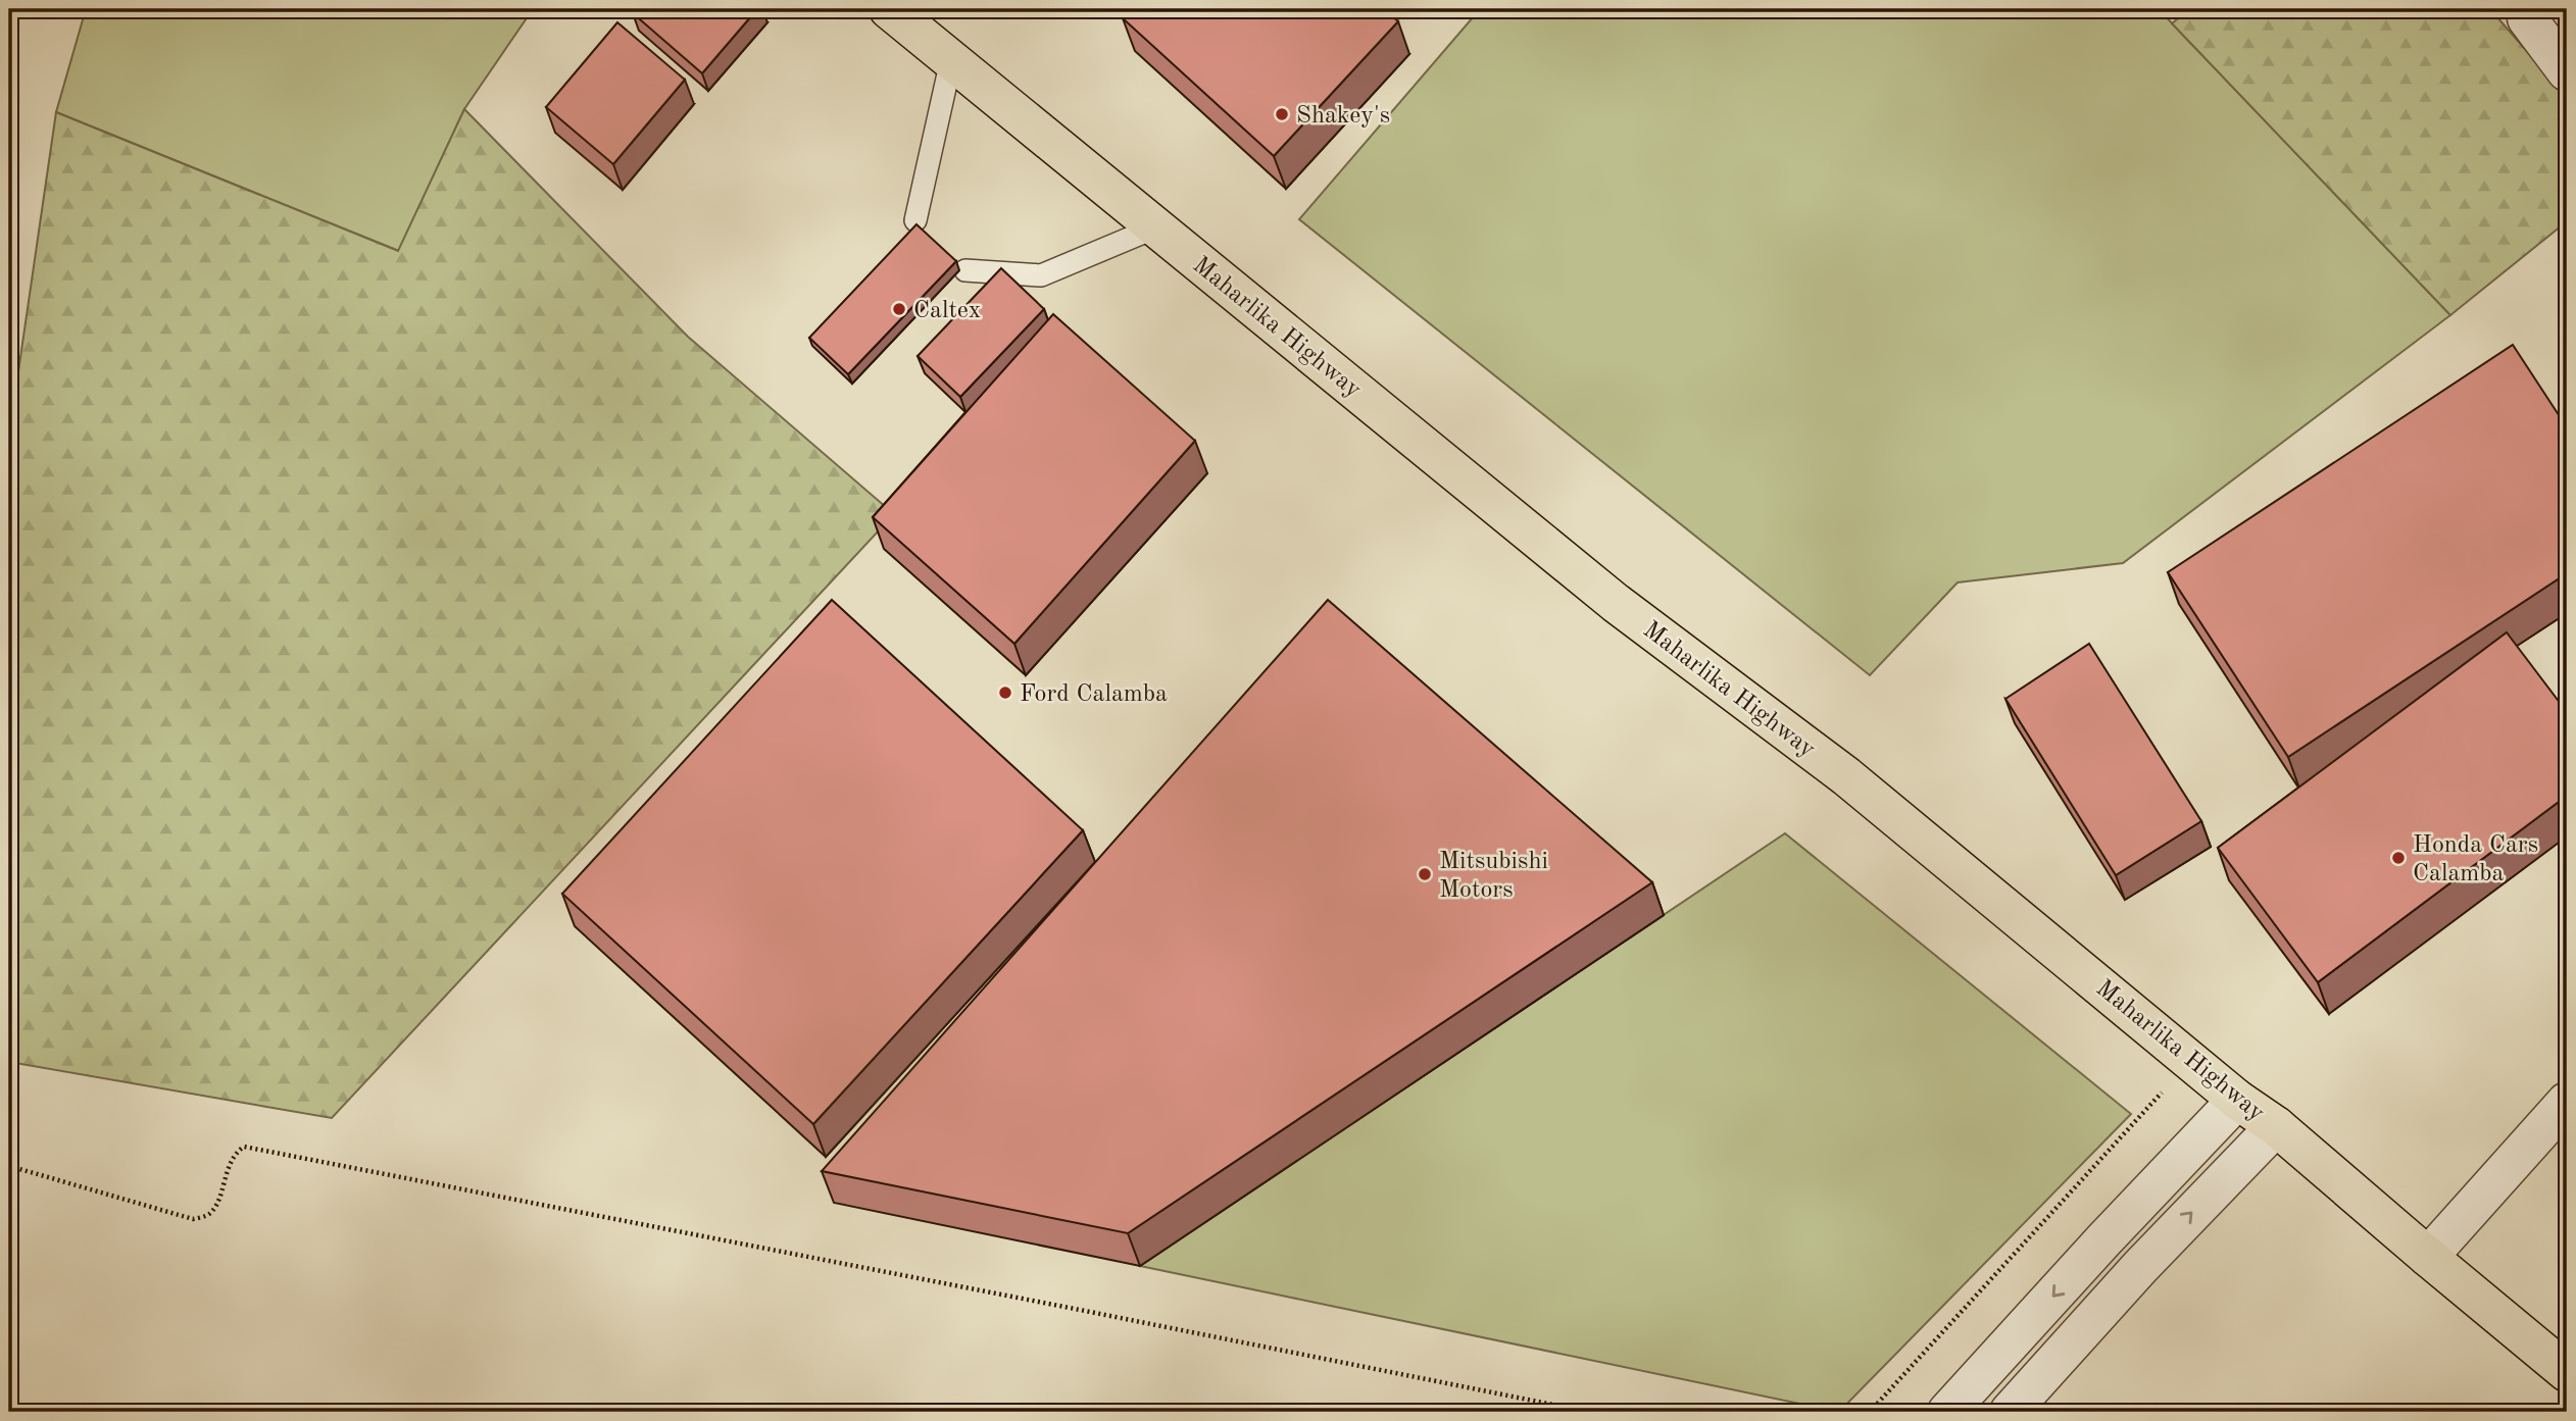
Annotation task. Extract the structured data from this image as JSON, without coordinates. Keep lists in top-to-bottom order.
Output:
{
  "streets": {
    "highway": ["Maharlika Highway"]
  },
  "places": [
    "Shakey's",
    "Caltex",
    "Ford Calamba",
    "Honda Cars Calamba",
    "Mitsubishi Motors"
  ]
}
